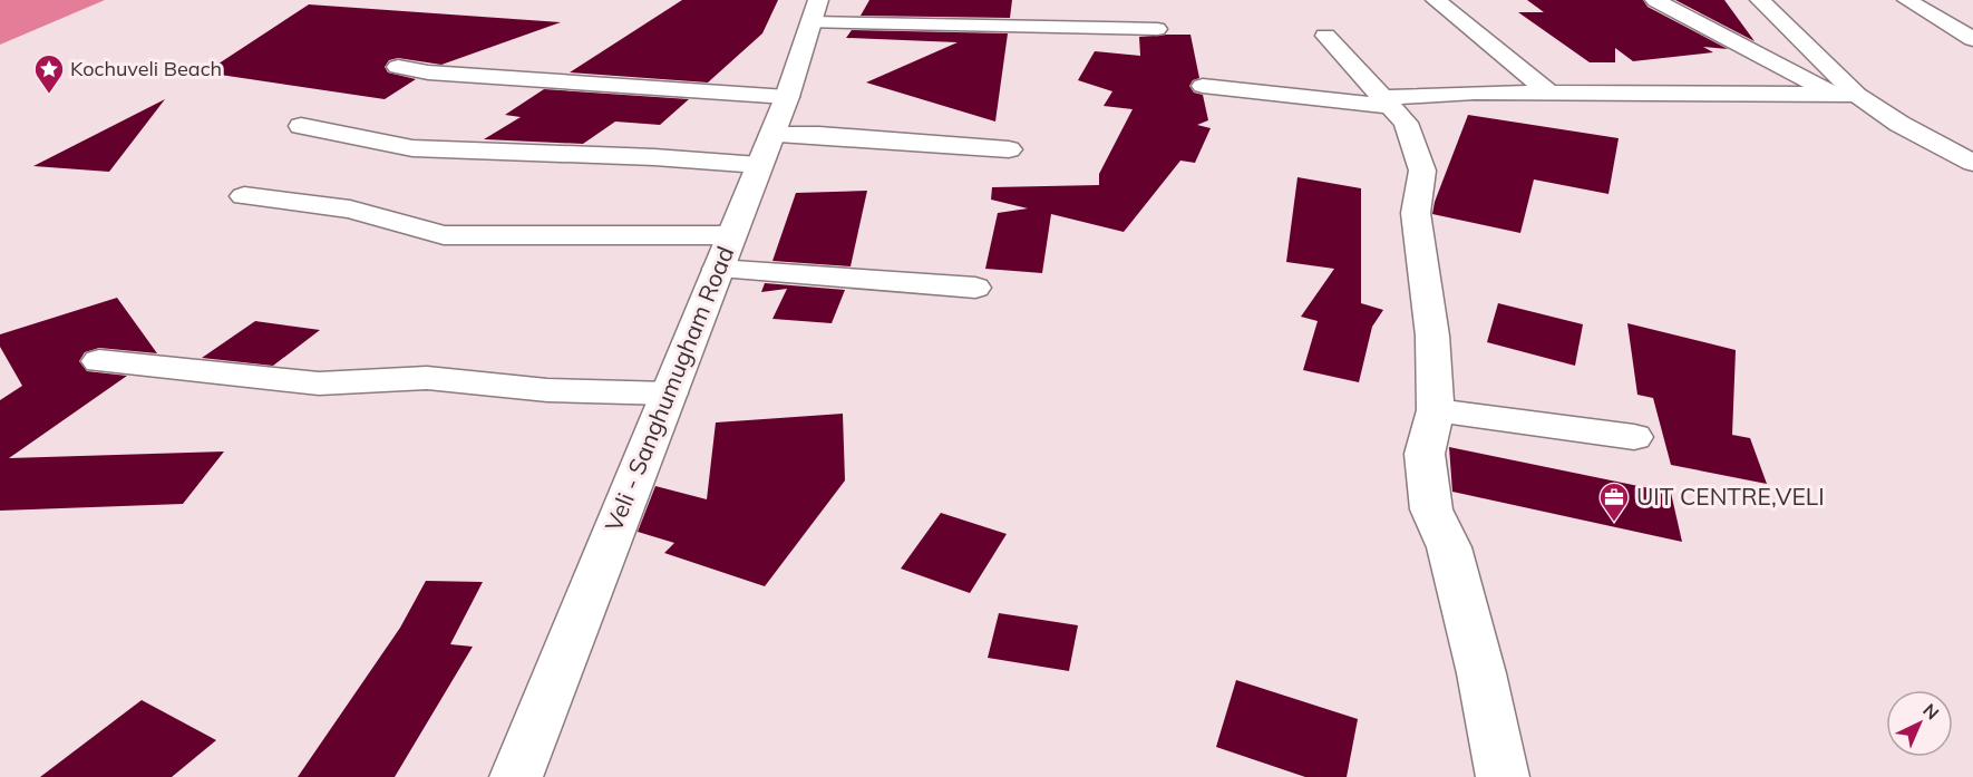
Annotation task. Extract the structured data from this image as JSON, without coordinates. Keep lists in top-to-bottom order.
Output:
{
  "streets": {
    "street": ["Veli - Sanghumugham Road"]
  },
  "places": {
    "place": ["Kochuveli Beach"],
    "office": ["UIT CENTRE,VELI"]
  },
  "north": "top right"
}
